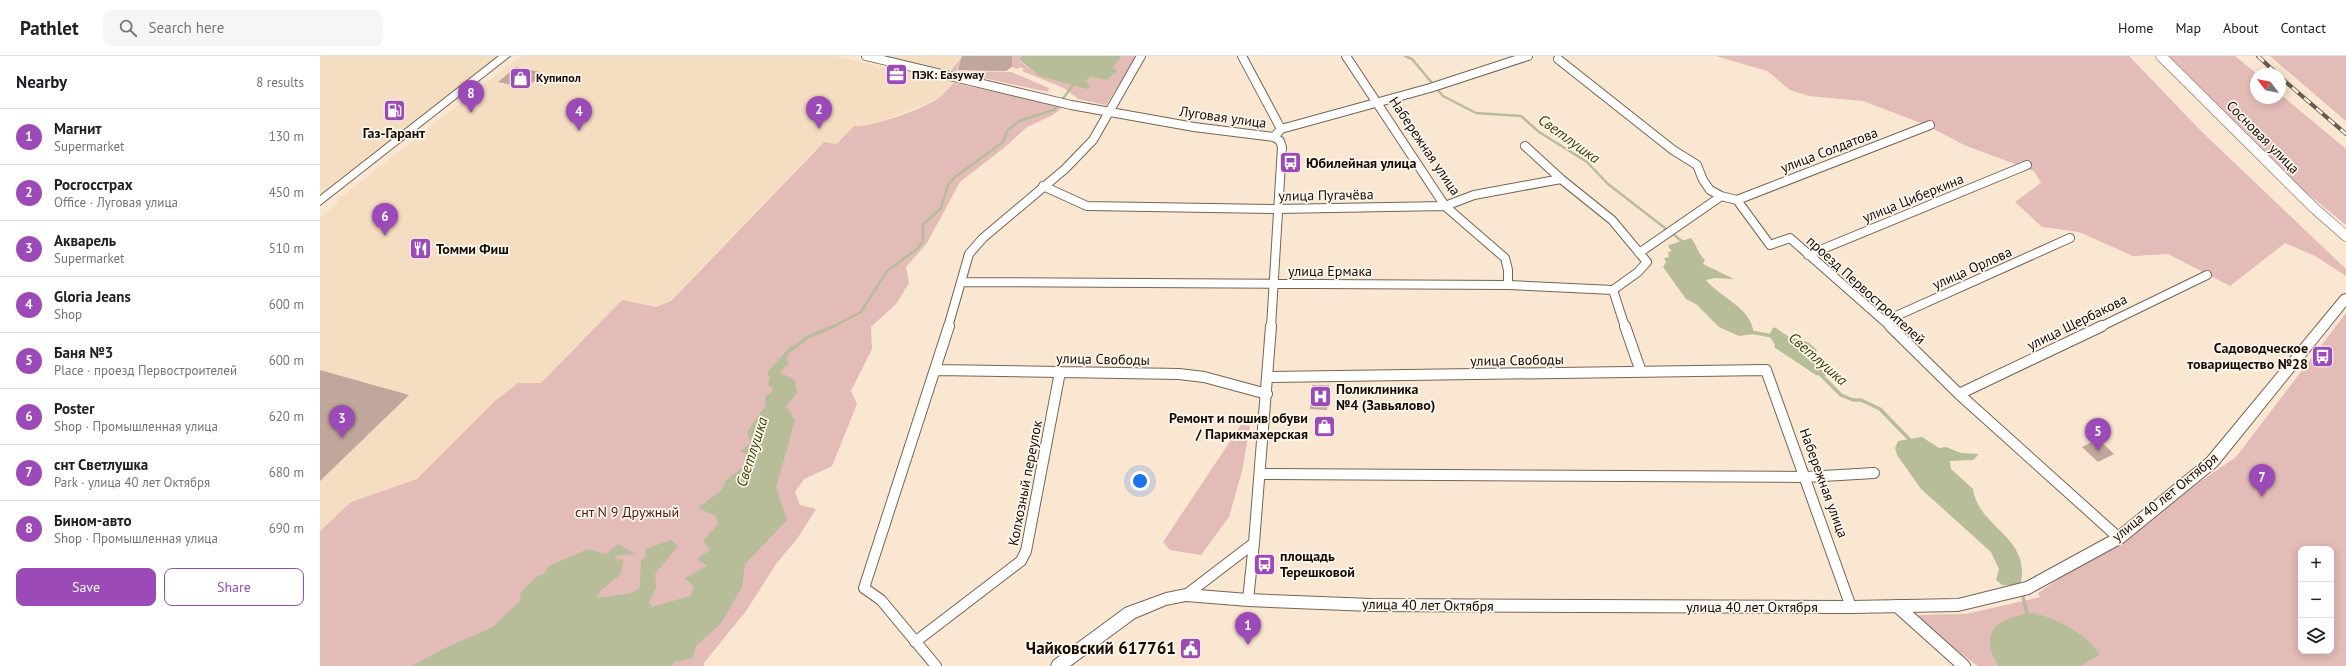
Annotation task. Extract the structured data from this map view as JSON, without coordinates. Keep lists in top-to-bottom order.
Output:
{
  "streets": {
    "main road": ["улица 40 лет Октября"],
    "street": [
      "Луговая улица",
      "Сосновая улица",
      "Набережная улица",
      "улица Солдатова",
      "улица Пугачёва",
      "улица Циберкина",
      "улица Орлова",
      "улица Ермака",
      "проезд Первостроителей",
      "улица Щербакова",
      "улица Свободы",
      "Колхозный переулок"
    ]
  },
  "crossings": [
    ["Луговая улица", "Набережная улица"],
    ["Набережная улица", "улица Пугачёва"],
    ["Набережная улица", "улица Ермака"],
    ["Набережная улица", "улица Свободы"],
    ["Набережная улица", "улица 40 лет Октября"],
    ["улица Солдатова", "проезд Первостроителей"],
    ["улица Циберкина", "проезд Первостроителей"],
    ["улица Орлова", "проезд Первостроителей"],
    ["проезд Первостроителей", "улица Щербакова"],
    ["проезд Первостроителей", "улица 40 лет Октября"],
    ["улица Свободы", "Колхозный переулок"]
  ],
  "water": ["Светлушка"],
  "parks": ["снт N 9 Дружный"],
  "places": {
    "office": ["ПЭК: Easyway"],
    "shop": ["Купипол", "Ремонт и пошив обуви / Парикмахерская"],
    "fuel station": ["Газ-Гарант"],
    "bus stop": ["Юбилейная улица", "Садоводческое товарищество №28", "площадь Терешковой"],
    "restaurant": ["Томми Фиш"],
    "hospital": ["Поликлиника №4 (Завьялово)"],
    "public building": ["Чайковский 617761"]
  },
  "north": "top left",
  "page": {
    "header": "Pathlet",
    "search": "Search here",
    "nav": [
      "Home",
      "Map",
      "About",
      "Contact"
    ],
    "heading": ["Nearby", "8 results"],
    "pins": [
      "8",
      "2",
      "4",
      "6",
      "3",
      "5",
      "7",
      "1"
    ],
    "list": [
      {
        "mark": "1",
        "name": "Магнит",
        "note": "Supermarket",
        "value": "130 m"
      },
      {
        "mark": "2",
        "name": "Росгосстрах",
        "note": "Office · Луговая улица",
        "value": "450 m"
      },
      {
        "mark": "3",
        "name": "Акварель",
        "note": "Supermarket",
        "value": "510 m"
      },
      {
        "mark": "4",
        "name": "Gloria Jeans",
        "note": "Shop",
        "value": "600 m"
      },
      {
        "mark": "5",
        "name": "Баня №3",
        "note": "Place · проезд Первостроителей",
        "value": "600 m"
      },
      {
        "mark": "6",
        "name": "Poster",
        "note": "Shop · Промышленная улица",
        "value": "620 m"
      },
      {
        "mark": "7",
        "name": "снт Светлушка",
        "note": "Park · улица 40 лет Октября",
        "value": "680 m"
      },
      {
        "mark": "8",
        "name": "Бином-авто",
        "note": "Shop · Промышленная улица",
        "value": "690 m"
      }
    ],
    "map_buttons": ["+", "−"],
    "buttons": ["Save", "Share"]
  }
}
